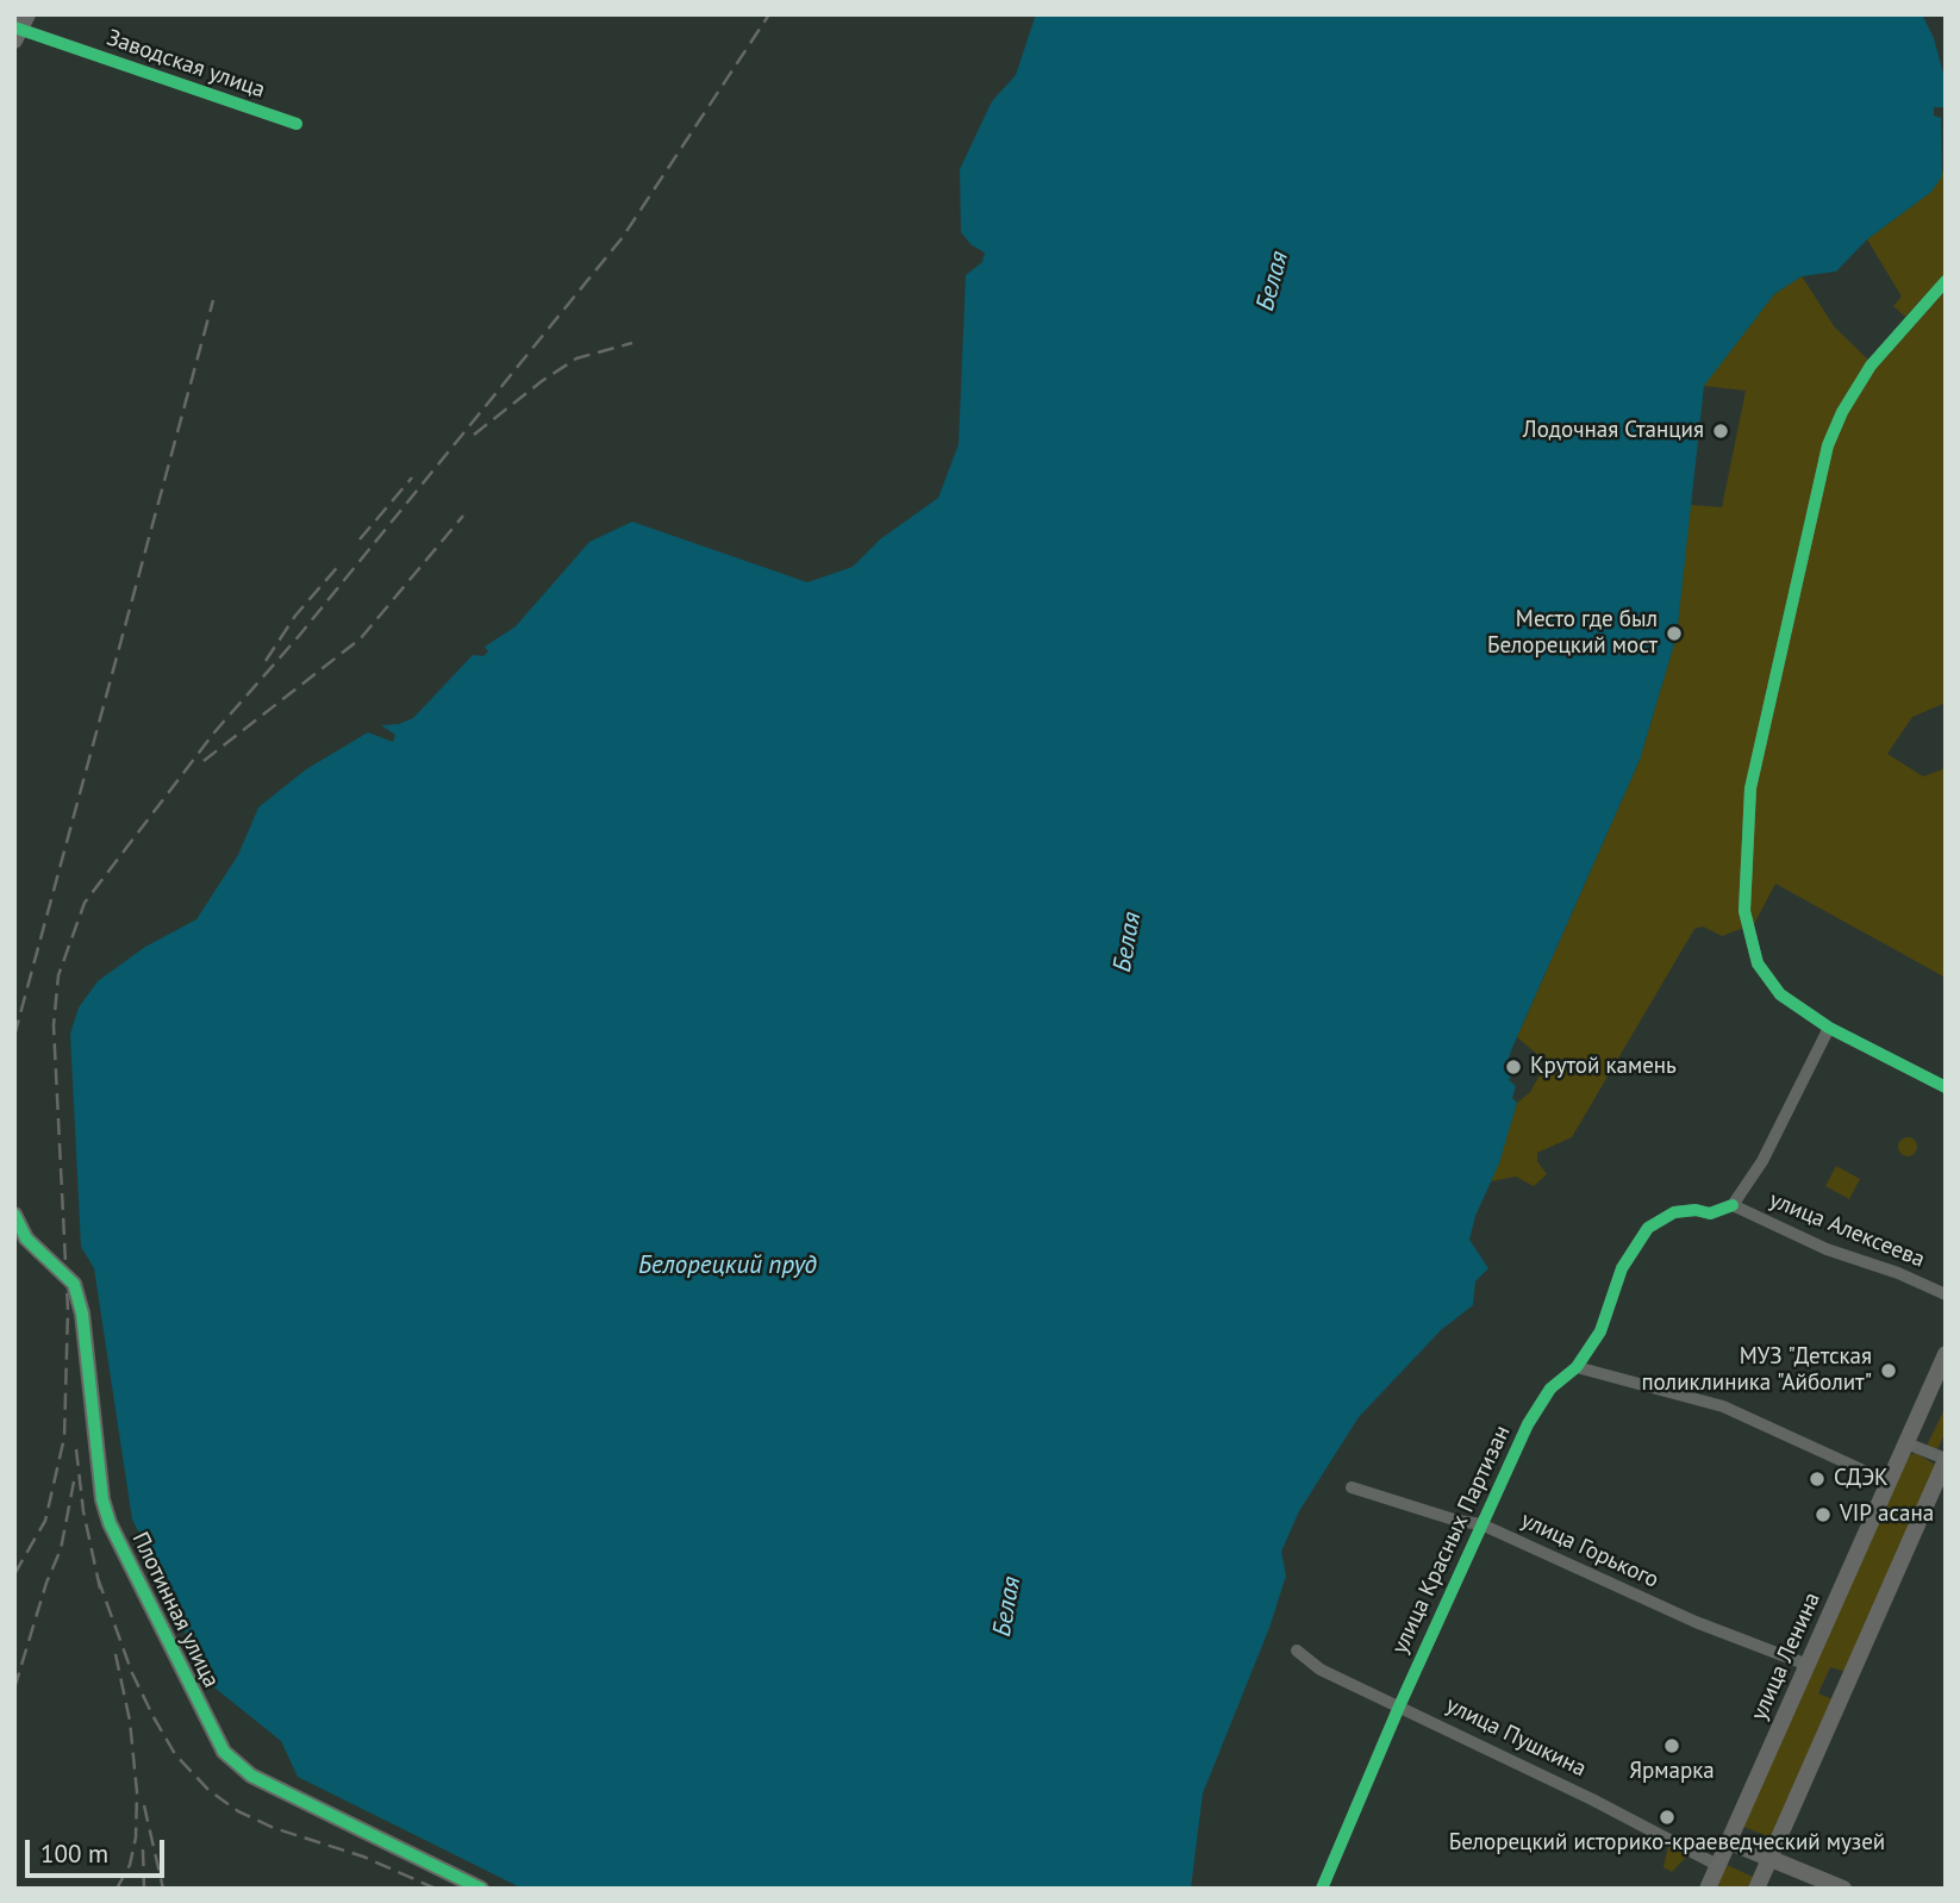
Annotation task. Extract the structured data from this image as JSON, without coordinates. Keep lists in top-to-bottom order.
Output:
{
  "streets": {
    "main road": ["Плотинная улица", "улица Ленина"],
    "street": [
      "Заводская улица",
      "улица Алексеева",
      "улица Красных Партизан",
      "улица Горького",
      "улица Пушкина"
    ]
  },
  "crossings": [
    ["улица Алексеева", "улица Красных Партизан"],
    ["улица Красных Партизан", "улица Горького"],
    ["улица Красных Партизан", "улица Пушкина"],
    ["улица Горького", "улица Ленина"],
    ["улица Ленина", "улица Пушкина"]
  ],
  "water": ["Белая", "Белорецкий пруд"],
  "places": [
    "Лодочная Станция",
    "Место где был Белорецкий мост",
    "Крутой камень",
    "МУЗ \"Детская поликлиника \"Айболит\"",
    "СДЭК",
    "VIP асана",
    "Ярмарка",
    "Белорецкий историко-краеведческий музей"
  ],
  "scale_bar": "100 m"
}
